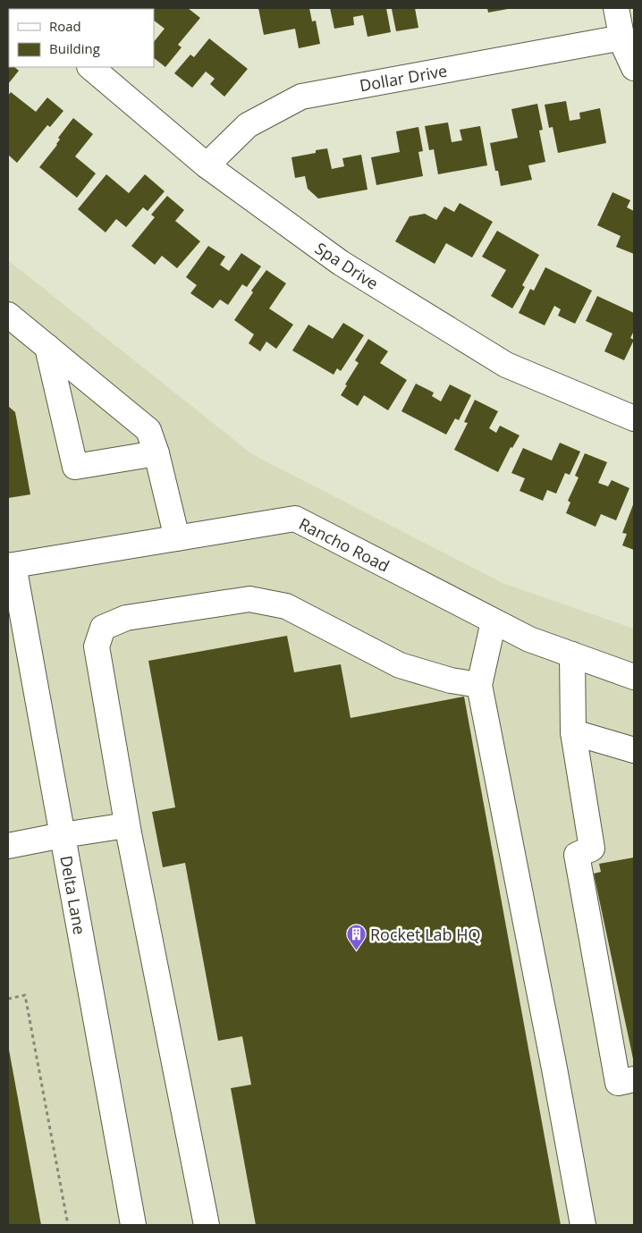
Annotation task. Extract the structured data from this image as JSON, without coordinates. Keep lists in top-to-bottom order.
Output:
{
  "streets": {
    "street": [
      "Dollar Drive",
      "Spa Drive",
      "Rancho Road",
      "Delta Lane"
    ]
  },
  "crossings": [
    ["Dollar Drive", "Spa Drive"],
    ["Rancho Road", "Delta Lane"]
  ],
  "places": {
    "building": ["Rocket Lab HQ"]
  },
  "legend": ["Road", "Building"]
}
